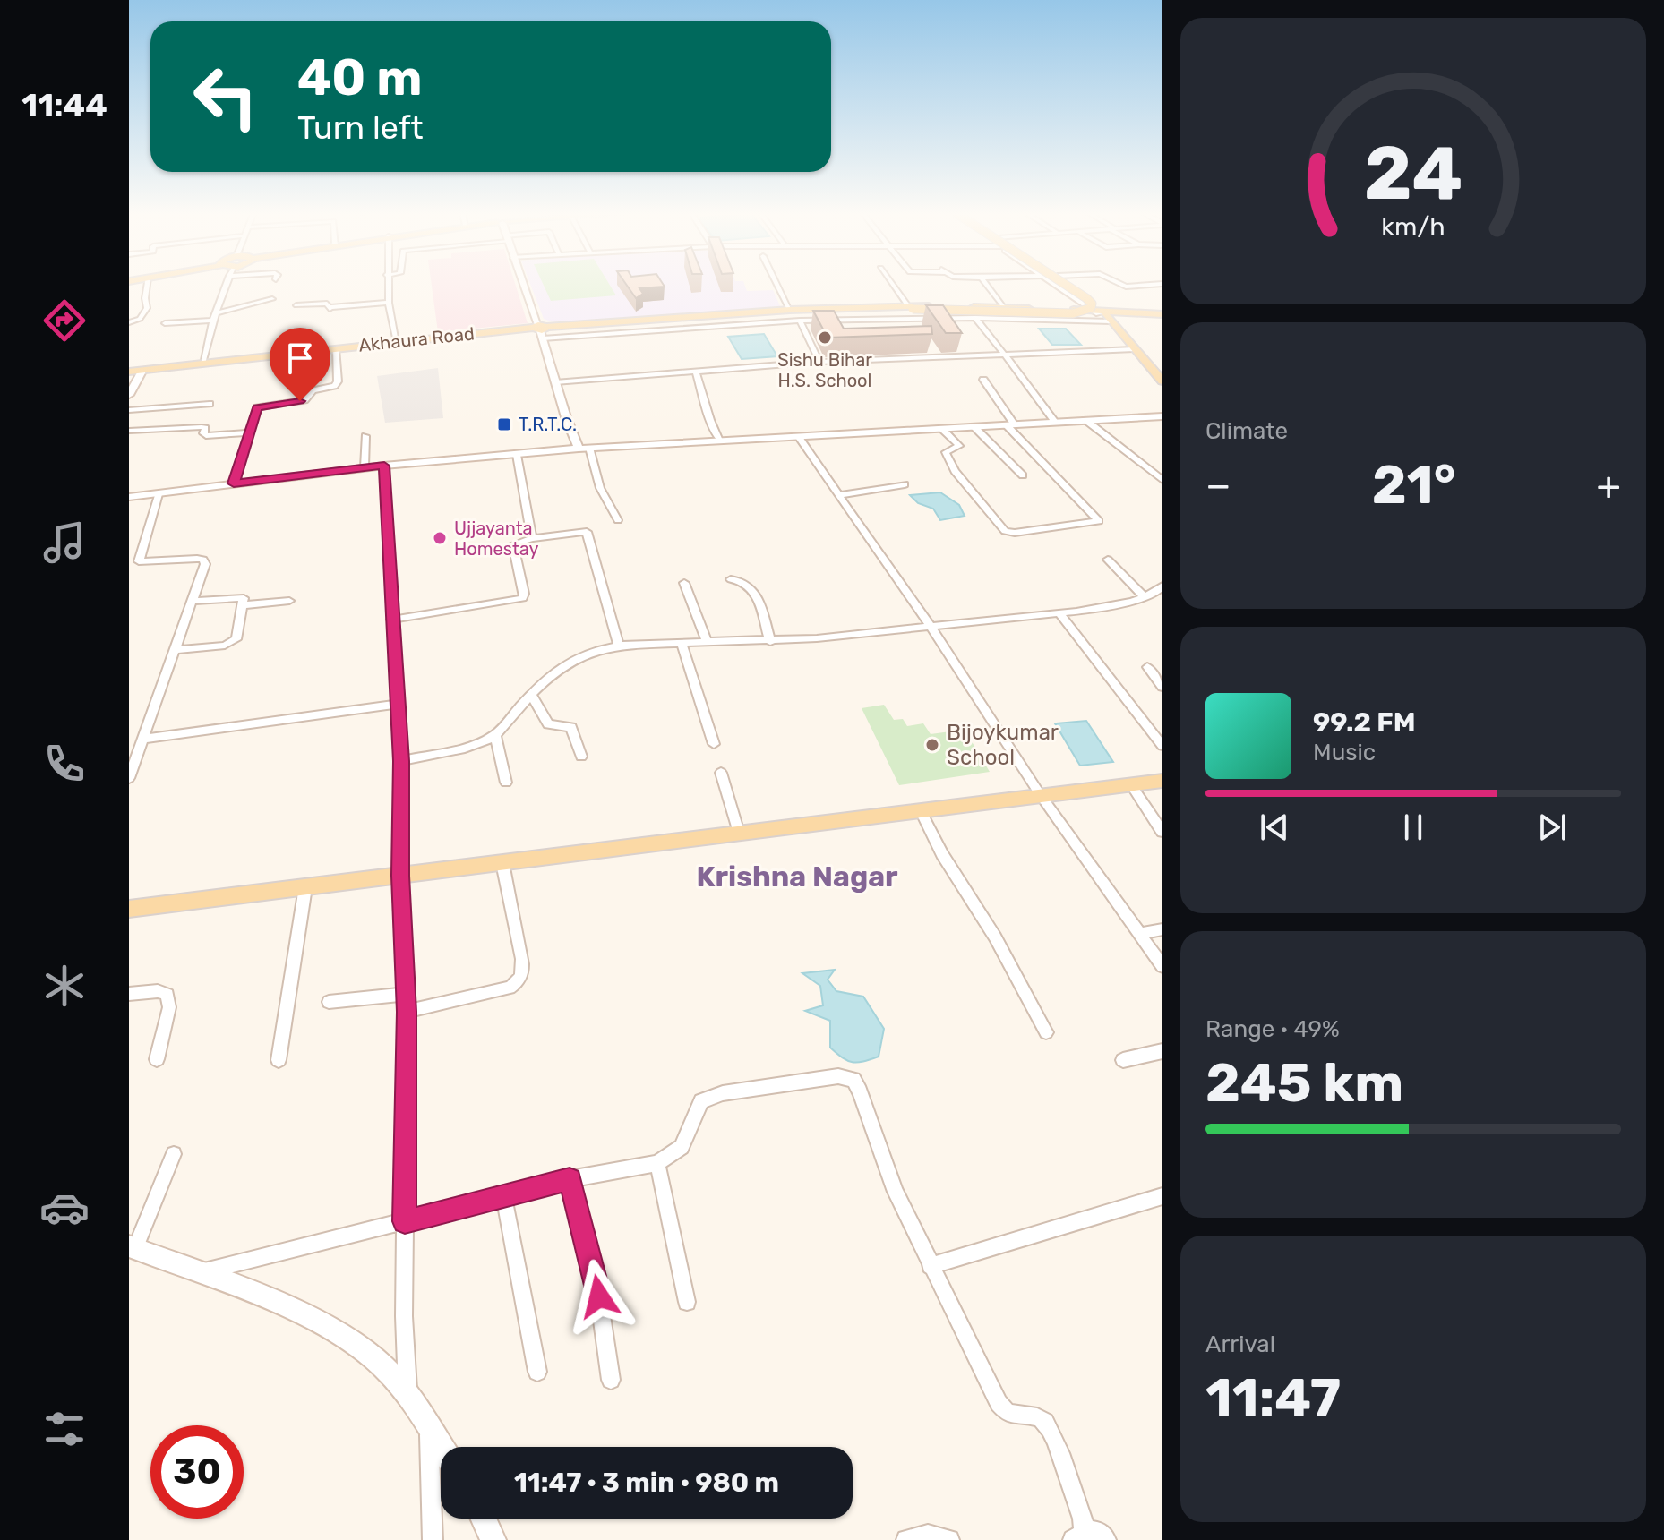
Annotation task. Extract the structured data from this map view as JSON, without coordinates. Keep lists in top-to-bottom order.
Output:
{
  "streets": {
    "main road": ["Akhaura Road"]
  },
  "districts": ["Krishna Nagar"],
  "places": {
    "other": ["Sishu Bihar H.S. School", "Ujjayanta Homestay", "Bijoykumar School"],
    "transit": ["T.R.T.C."]
  },
  "page": {
    "tabs": "11:44",
    "turn": ["40 m", "Turn left"],
    "tile": [
      "Climate",
      ["Range · 49%", "245 km"],
      ["Arrival", "11:47"]
    ],
    "heat": ["−", "21°", "+"],
    "song": ["99.2 FM", "Music"],
    "limit": "30",
    "trip": "11:47 · 3 min · 980 m",
    "gauge": ["24", "km/h"]
  }
}
